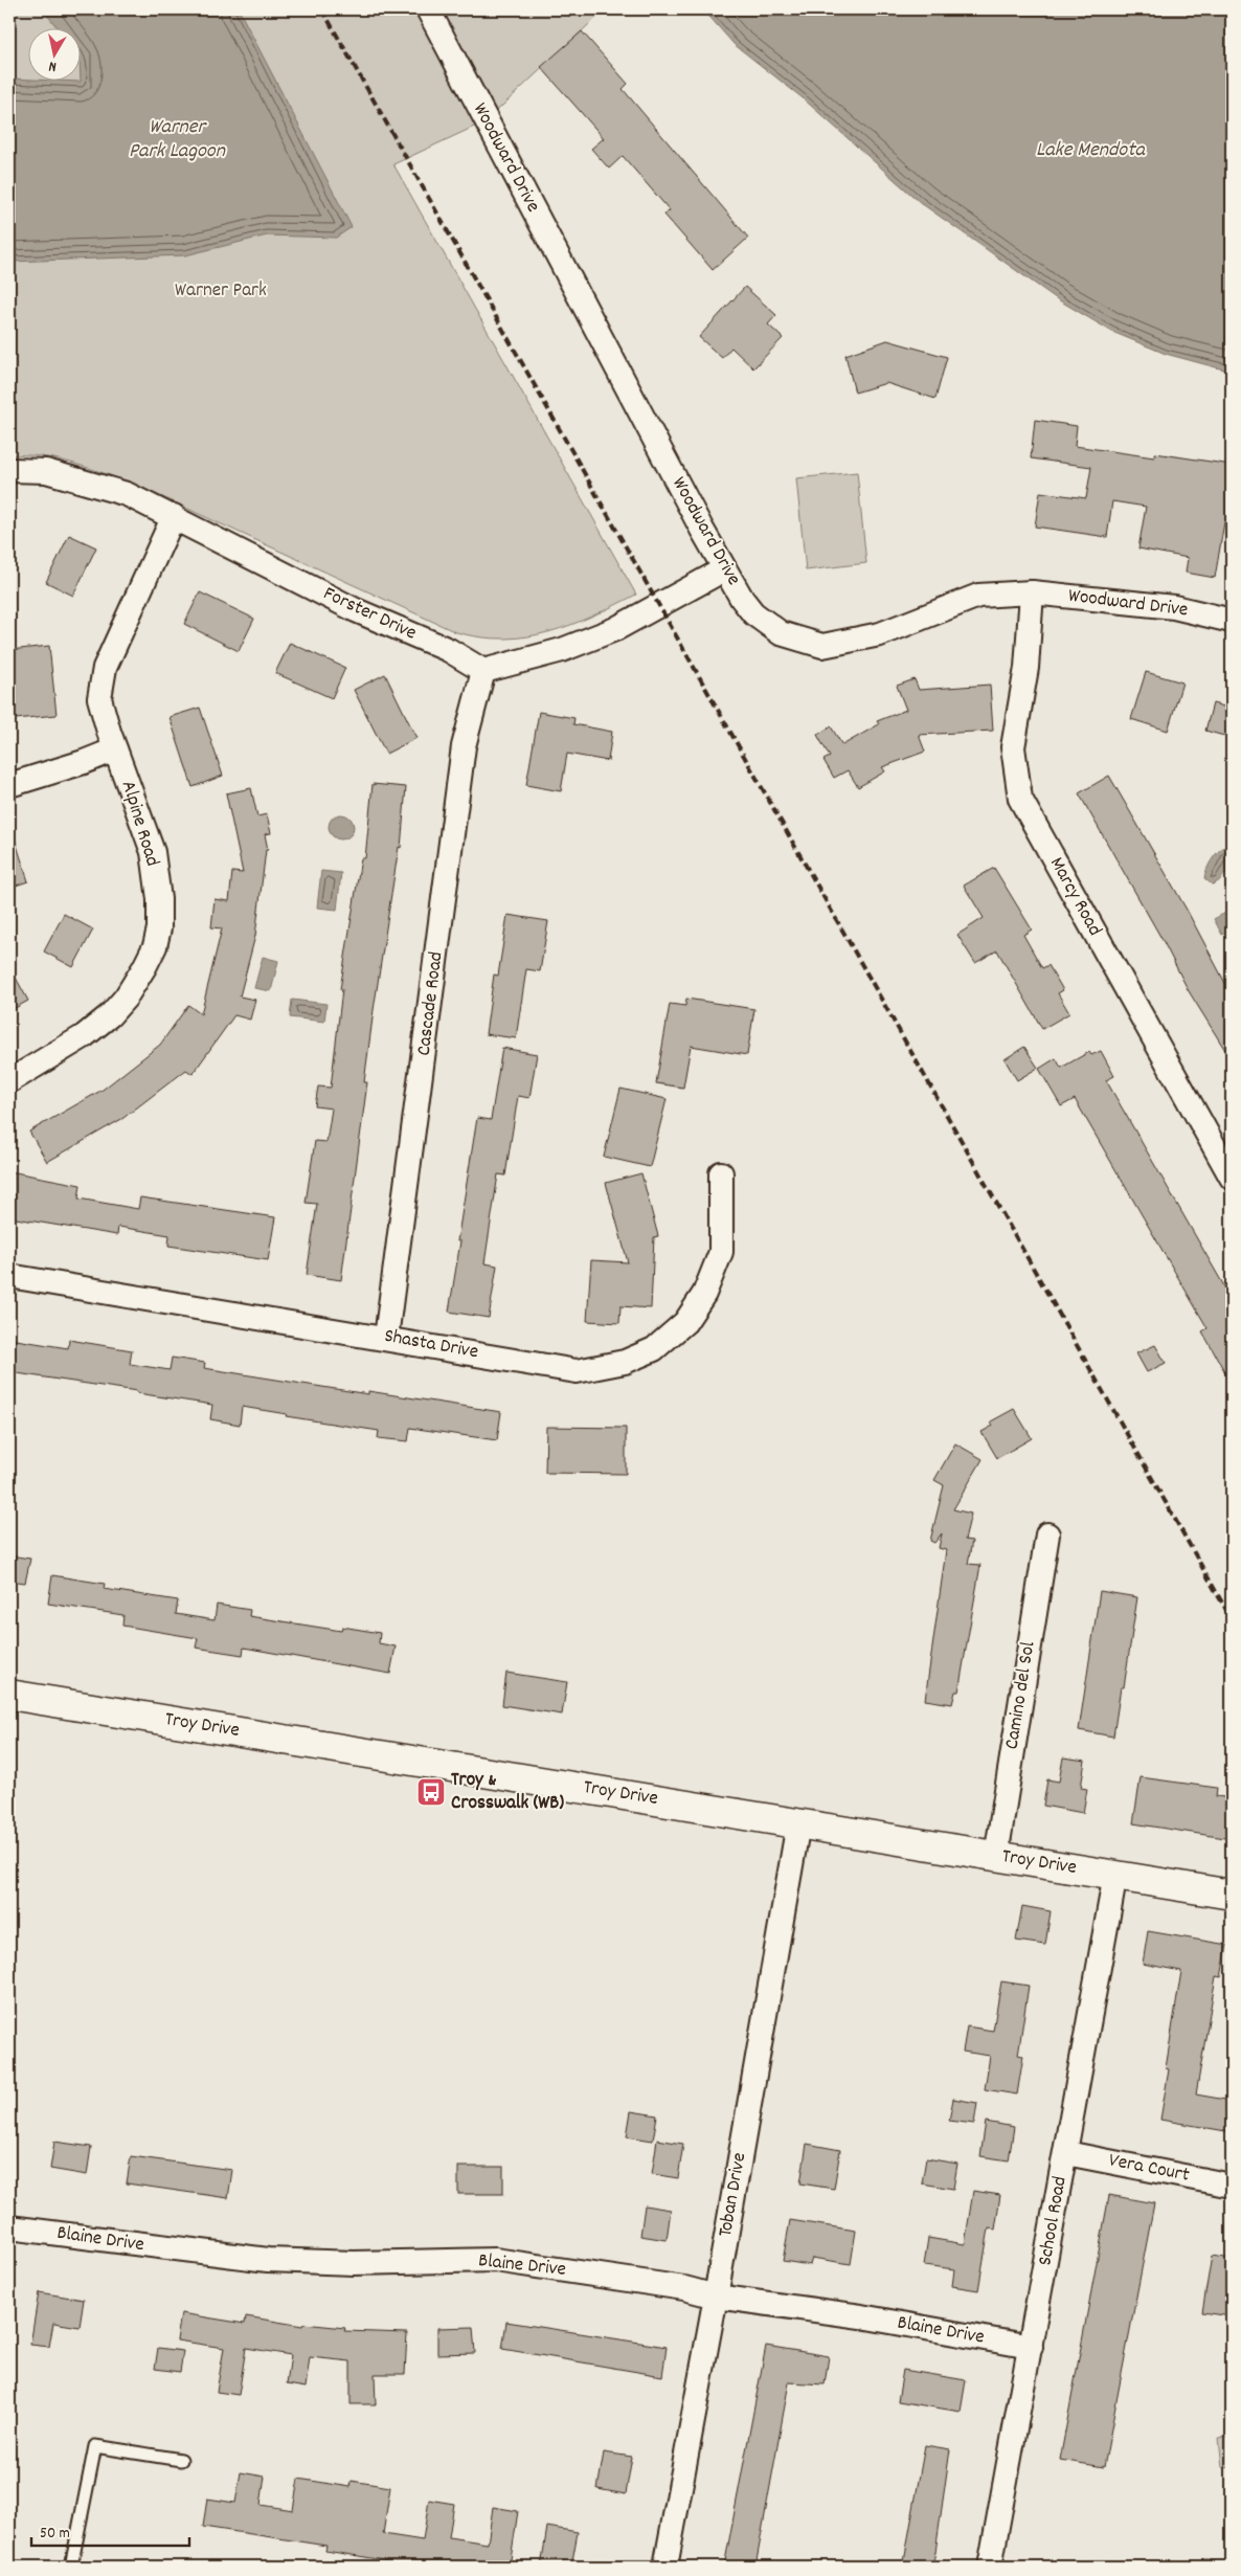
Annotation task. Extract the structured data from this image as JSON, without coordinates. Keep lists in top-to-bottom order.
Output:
{
  "streets": {
    "street": [
      "Woodward Drive",
      "Forster Drive",
      "Alpine Road",
      "Marcy Road",
      "Cascade Road",
      "Shasta Drive",
      "Camino del Sol",
      "Troy Drive",
      "Vera Court",
      "Toban Drive",
      "School Road",
      "Blaine Drive"
    ]
  },
  "crossings": [
    ["Woodward Drive", "Marcy Road"],
    ["Forster Drive", "Alpine Road"],
    ["Forster Drive", "Cascade Road"],
    ["Cascade Road", "Shasta Drive"],
    ["Camino del Sol", "Troy Drive"],
    ["Troy Drive", "Toban Drive"],
    ["Troy Drive", "School Road"],
    ["Vera Court", "School Road"],
    ["Toban Drive", "Blaine Drive"],
    ["School Road", "Blaine Drive"]
  ],
  "water": ["Warner Park Lagoon", "Lake Mendota"],
  "parks": ["Warner Park"],
  "places": {
    "bus stop": ["Troy & Crosswalk (WB)"]
  },
  "scale_bar": "50 m",
  "north": "bottom"
}
